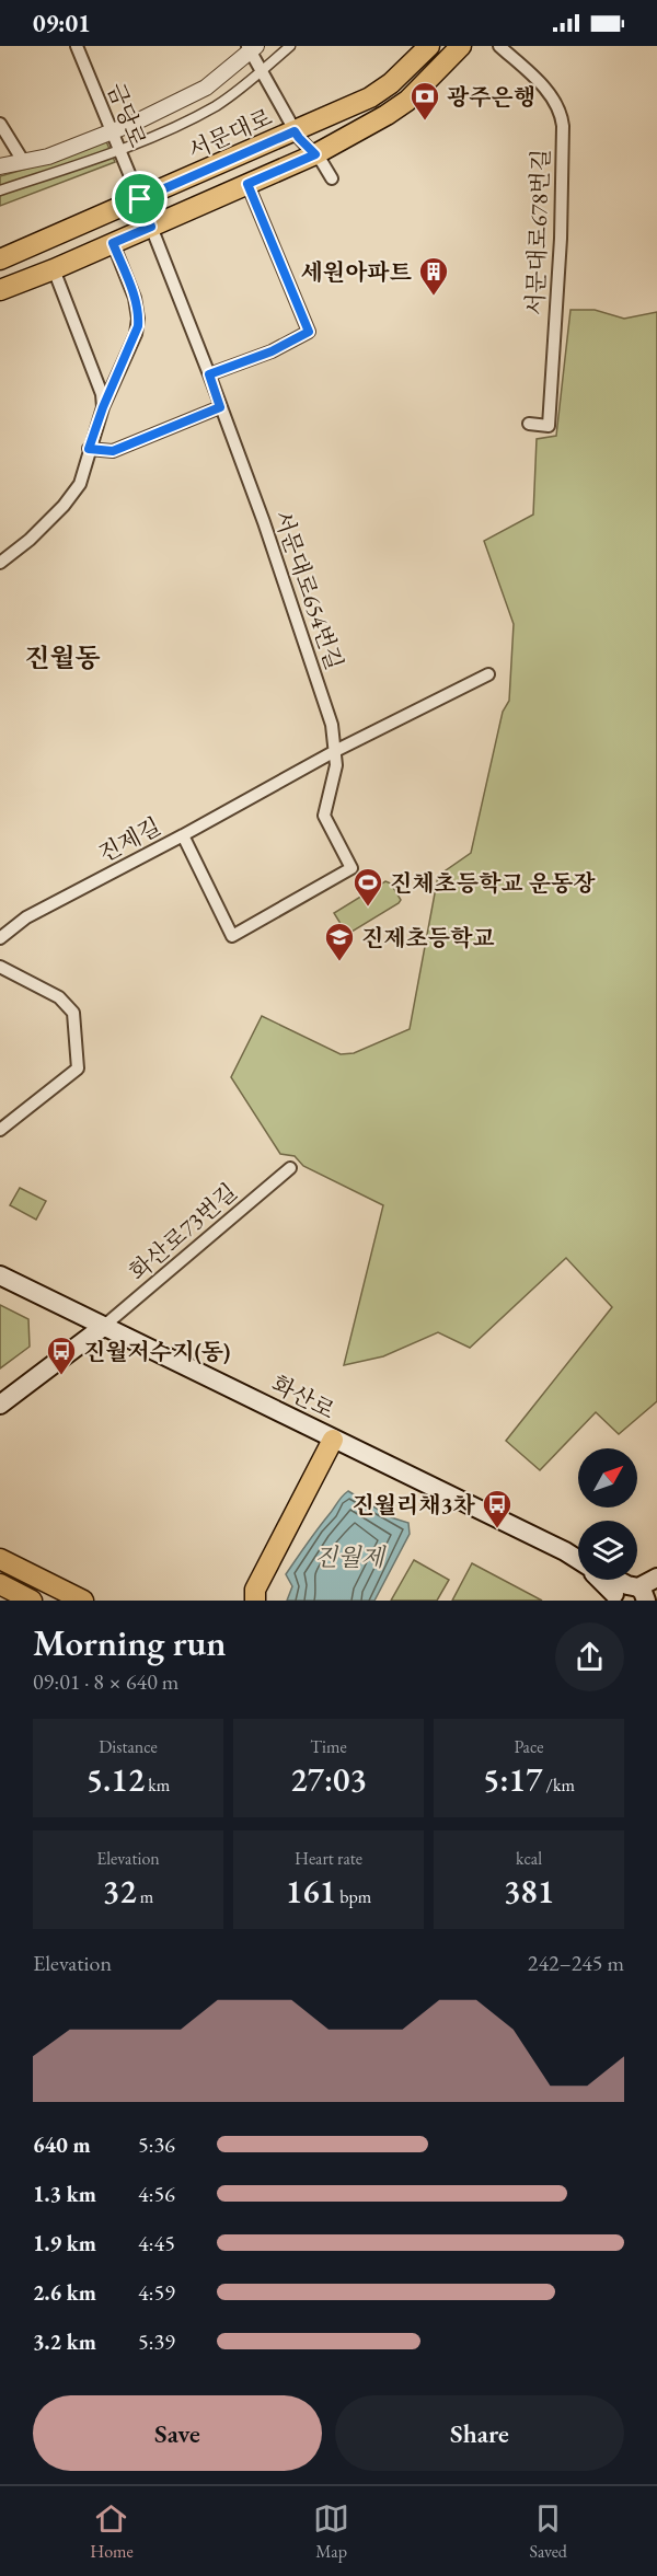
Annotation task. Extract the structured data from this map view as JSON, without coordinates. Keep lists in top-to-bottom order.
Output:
{
  "streets": {
    "main road": ["서문대로", "화산로"],
    "street": [
      "금당로",
      "서문대로678번길",
      "서문대로654번길",
      "진제길",
      "화산로73번길"
    ]
  },
  "crossings": [
    ["금당로", "서문대로"],
    ["금당로", "서문대로654번길"],
    ["서문대로", "서문대로654번길"],
    ["서문대로654번길", "진제길"],
    ["화산로73번길", "화산로"]
  ],
  "districts": ["진월동"],
  "water": ["진월제"],
  "places": {
    "bank": ["광주은행"],
    "building": ["세원아파트"],
    "sports": ["진체초등학교 운동장"],
    "school or university": ["진제초등학교"],
    "bus stop": ["진월저수지(동)", "진월리채3차"]
  },
  "north": "top right",
  "page": {
    "status": "09:01",
    "heading": ["Morning run", "09:01 · 8 × 640 m"],
    "stats": [
      ["Distance", "5.12 km"],
      ["Time", "27:03"],
      ["Pace", "5:17 /km"],
      ["Elevation", "32 m"],
      ["Heart rate", "161 bpm"],
      ["kcal", "381"]
    ],
    "chart": ["Elevation", "242–245 m"],
    "list": [
      {
        "name": "640 m",
        "note": "5:36"
      },
      {
        "name": "1.3 km",
        "note": "4:56"
      },
      {
        "name": "1.9 km",
        "note": "4:45"
      },
      {
        "name": "2.6 km",
        "note": "4:59"
      },
      {
        "name": "3.2 km",
        "note": "5:39"
      }
    ],
    "buttons": ["Save", "Share"],
    "tabs": ["Home", "Map", "Saved"]
  }
}
